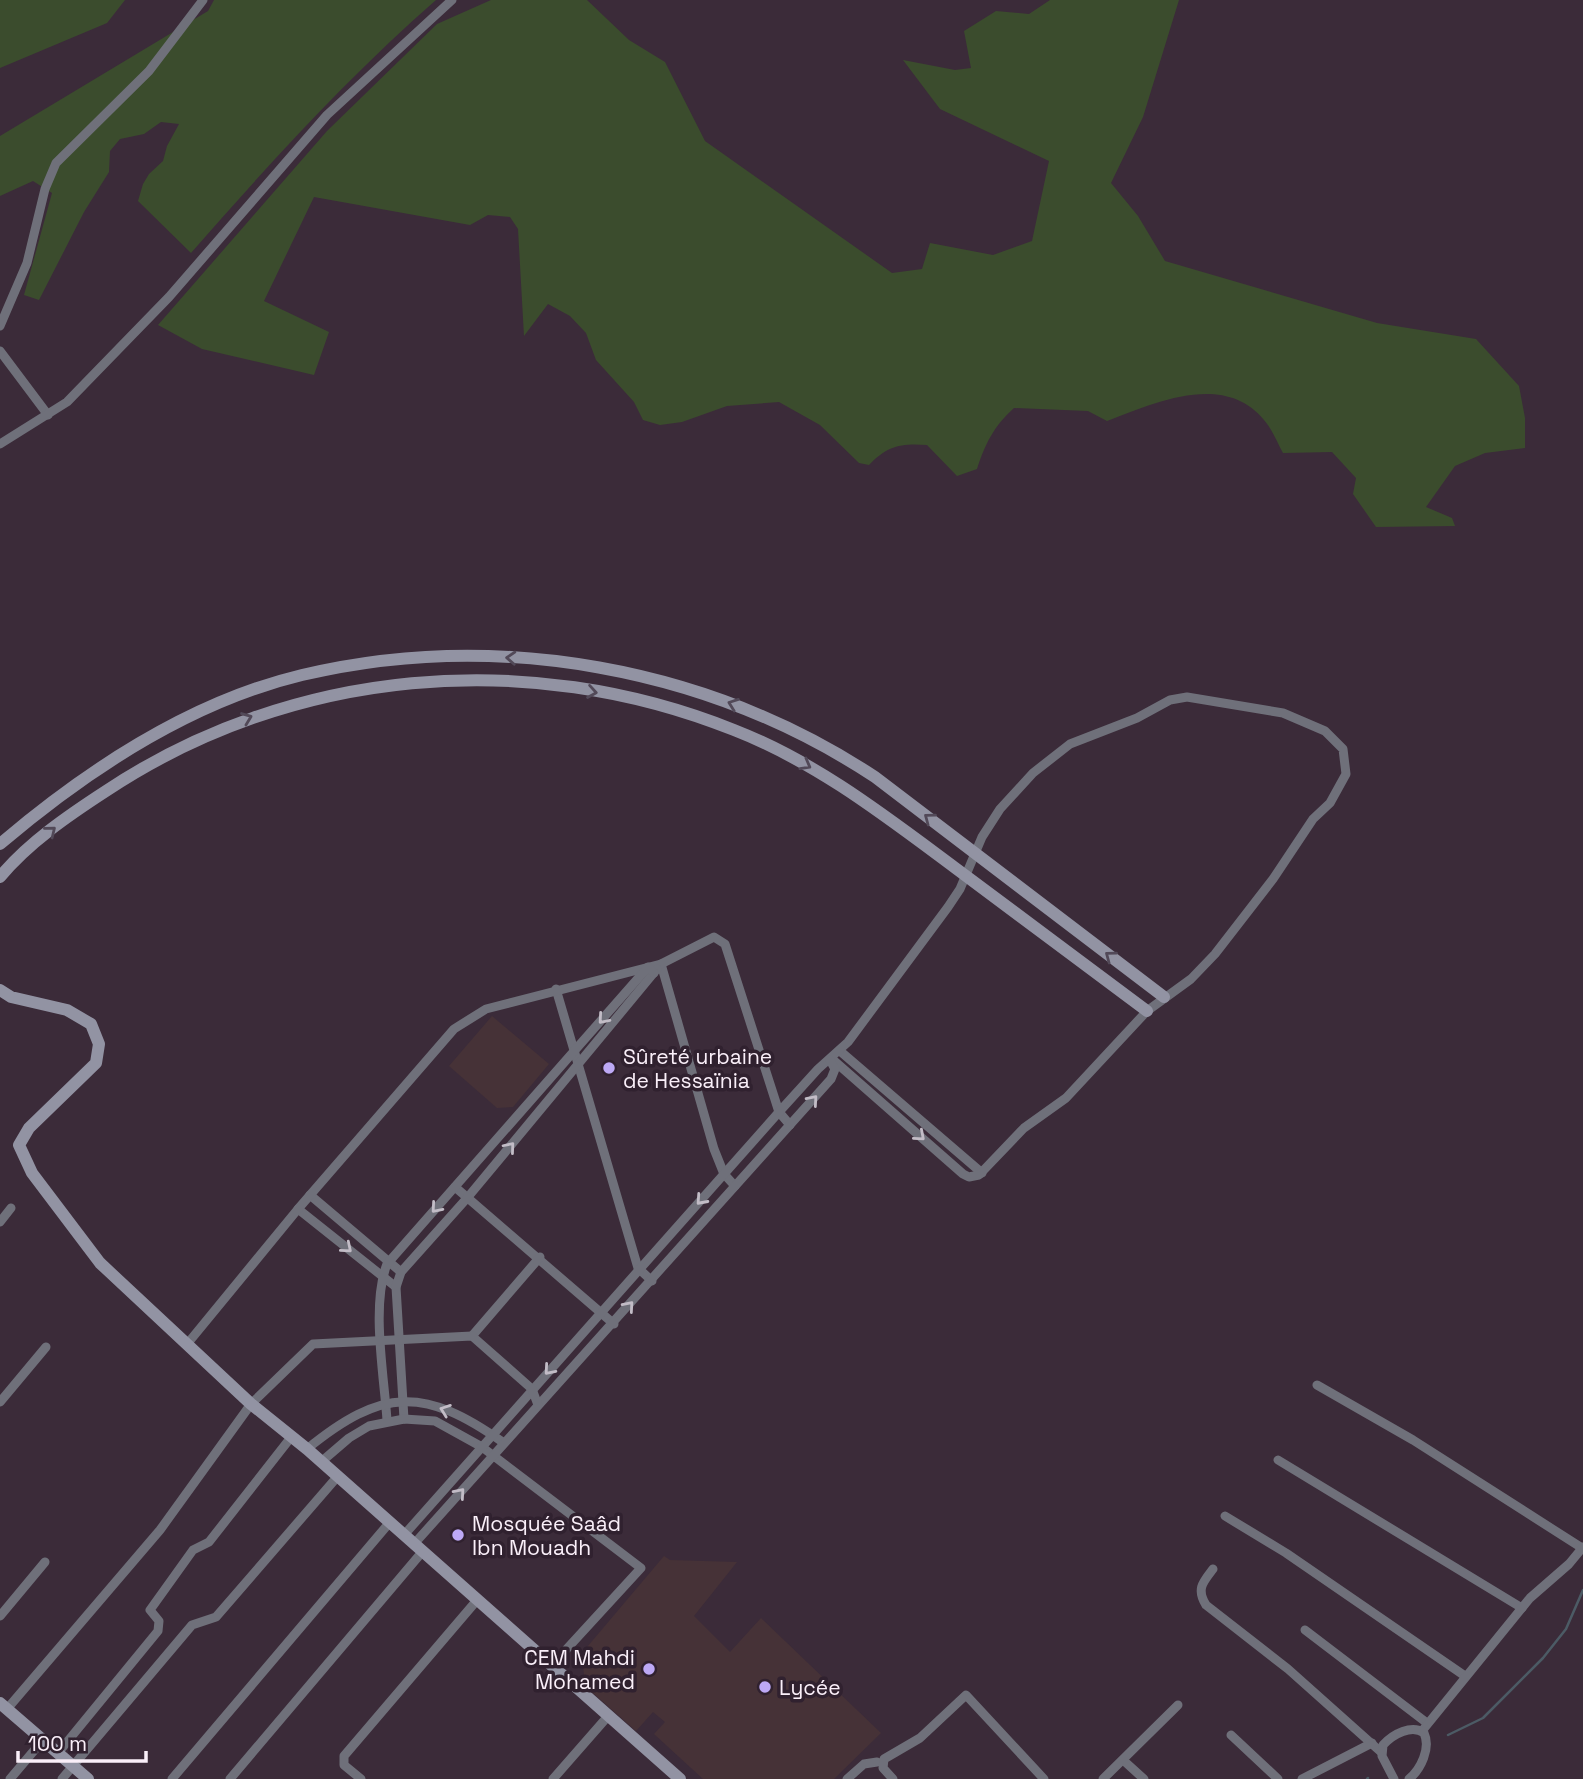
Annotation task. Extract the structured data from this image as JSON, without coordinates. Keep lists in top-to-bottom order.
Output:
{
  "places": [
    "Sûreté urbaine de Hessaïnia",
    "Mosquée Saâd Ibn Mouadh",
    "CEM Mahdi Mohamed",
    "Lycée"
  ],
  "scale_bar": "100 m"
}
